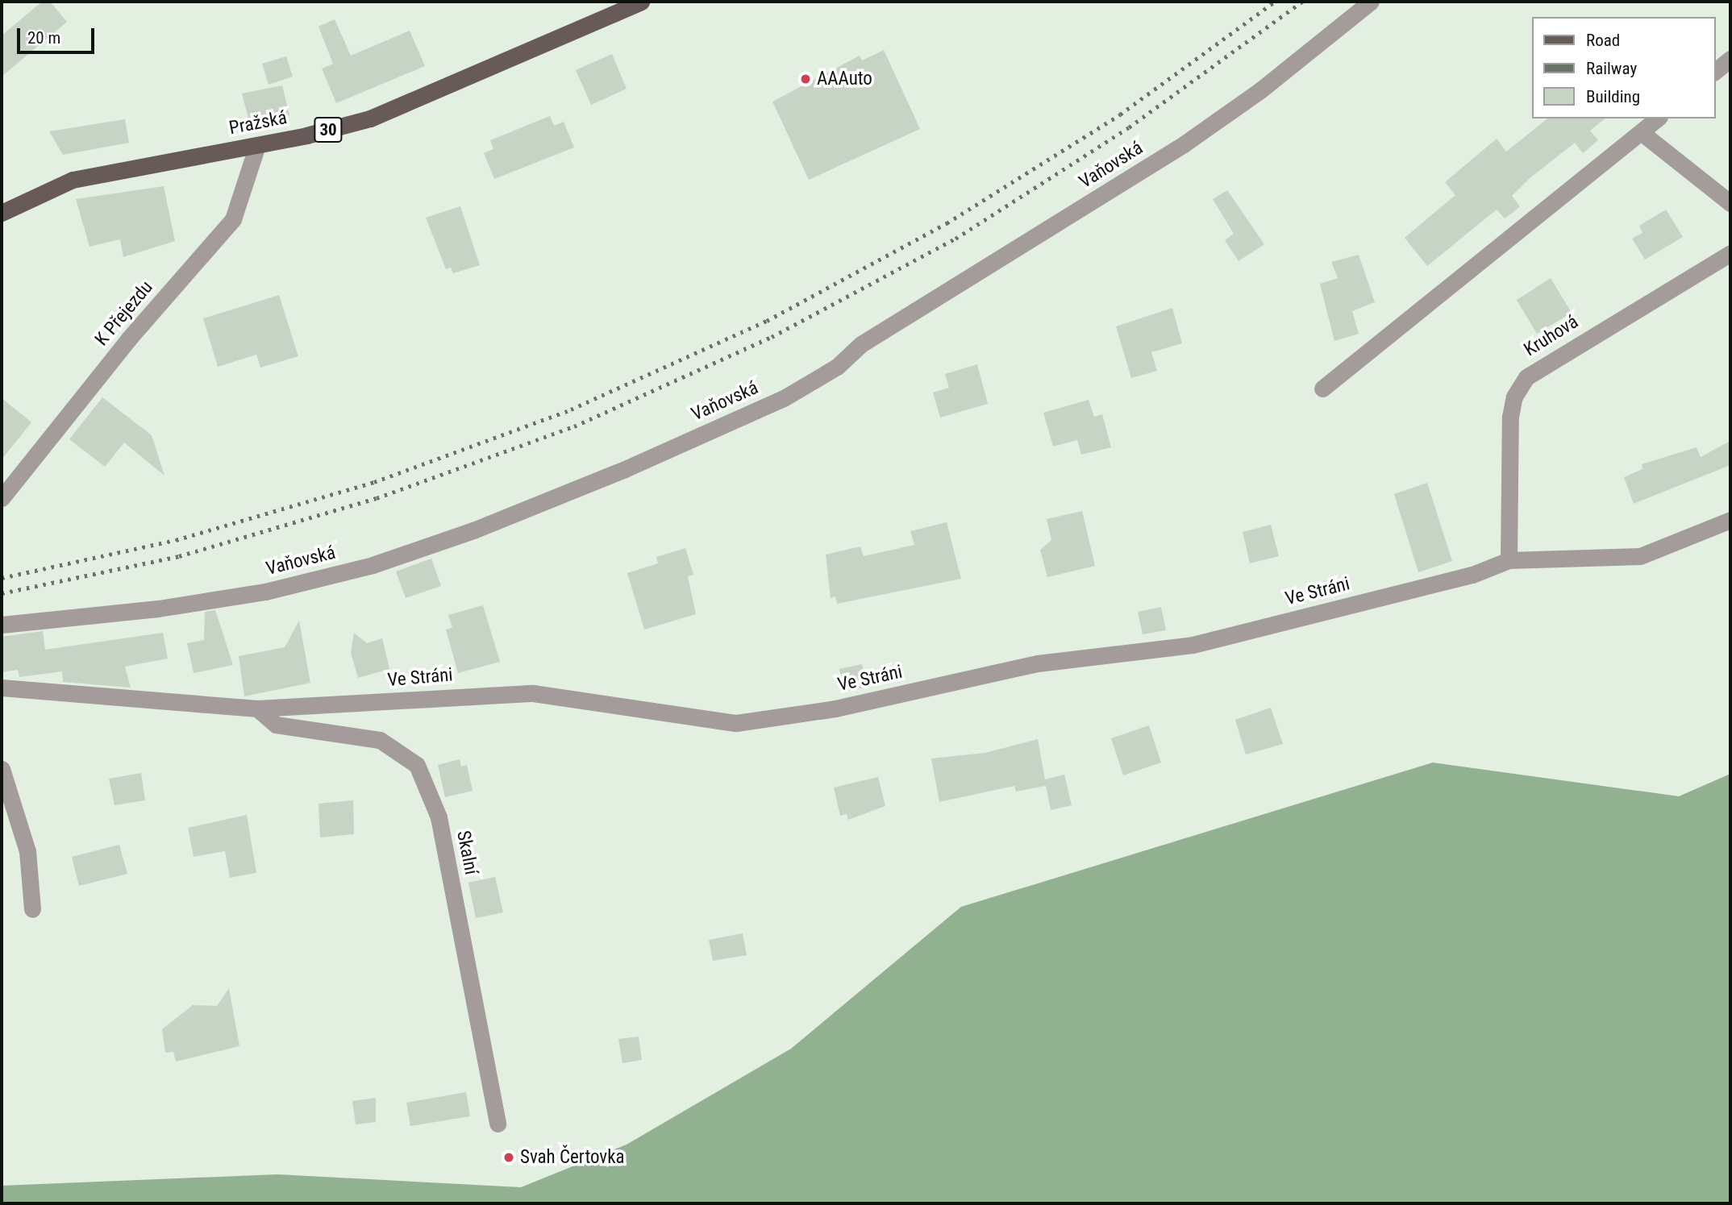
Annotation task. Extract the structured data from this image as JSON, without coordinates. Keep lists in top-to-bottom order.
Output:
{
  "streets": {
    "main road": ["Pražská", "30"],
    "street": [
      "Vaňovská",
      "K Přejezdu",
      "Kruhová",
      "Ve Stráni",
      "Skalní"
    ]
  },
  "crossings": [
    ["Pražská", "K Přejezdu"],
    ["Kruhová", "Ve Stráni"],
    ["Ve Stráni", "Skalní"]
  ],
  "places": ["AAAuto", "Svah Čertovka"],
  "legend": ["Road", "Railway", "Building"],
  "scale_bar": "20 m"
}
